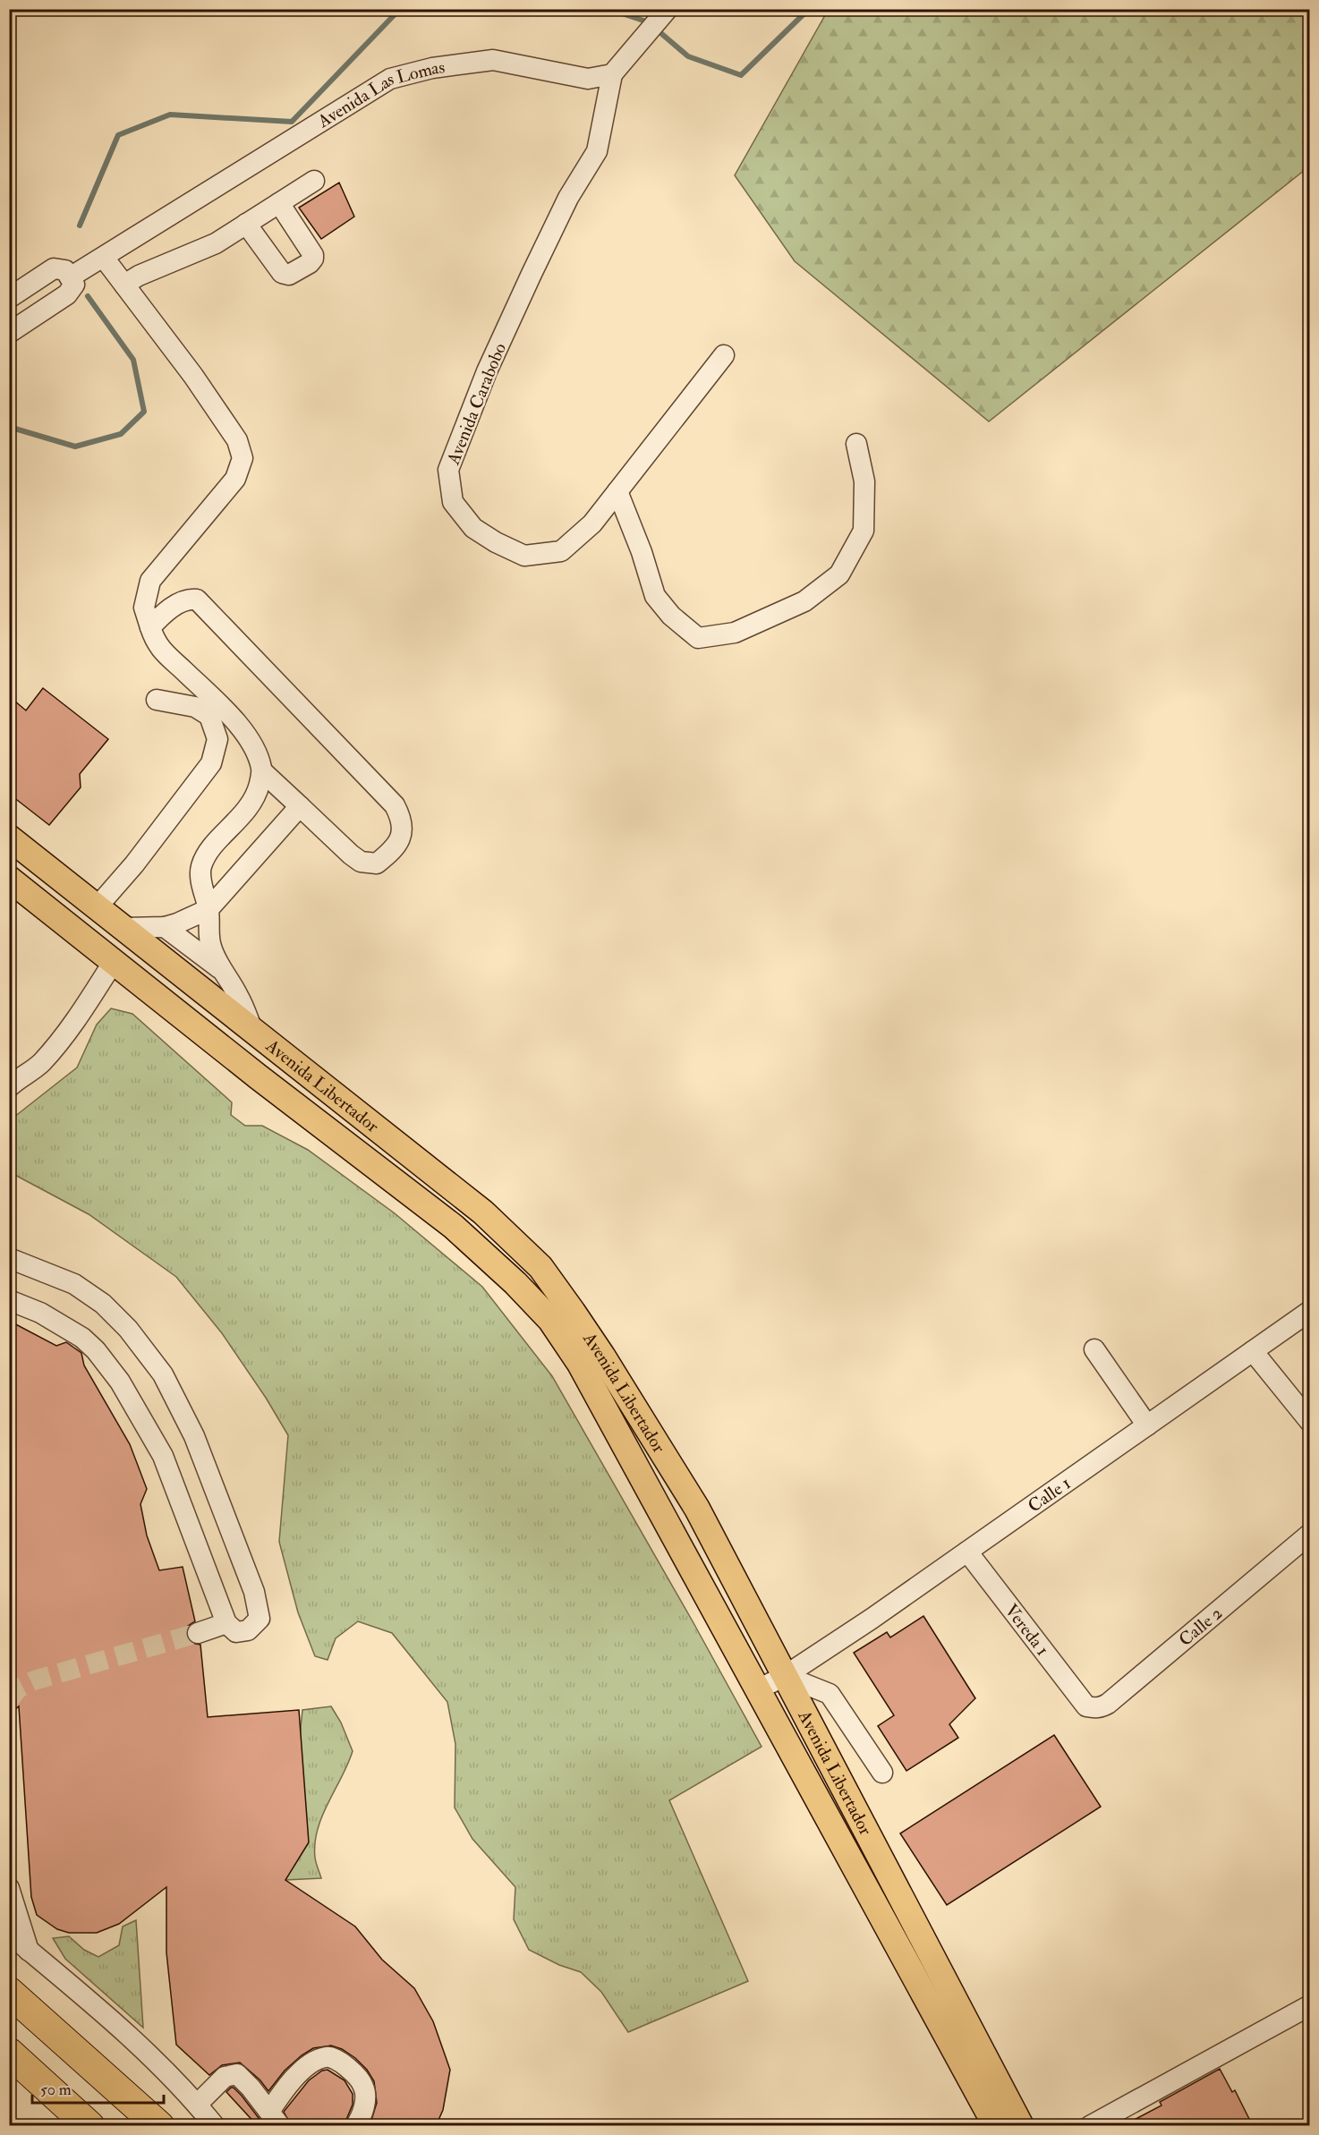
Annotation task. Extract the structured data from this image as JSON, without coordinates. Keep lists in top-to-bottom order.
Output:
{
  "streets": {
    "main road": ["Avenida Libertador"],
    "street": [
      "Avenida Las Lomas",
      "Avenida Carabobo",
      "Calle 1",
      "Calle 2",
      "Vereda 1"
    ]
  },
  "crossings": [
    ["Avenida Las Lomas", "Avenida Carabobo"],
    ["Avenida Libertador", "Calle 1"],
    ["Calle 1", "Vereda 1"],
    ["Calle 2", "Vereda 1"]
  ],
  "scale_bar": "50 m"
}
